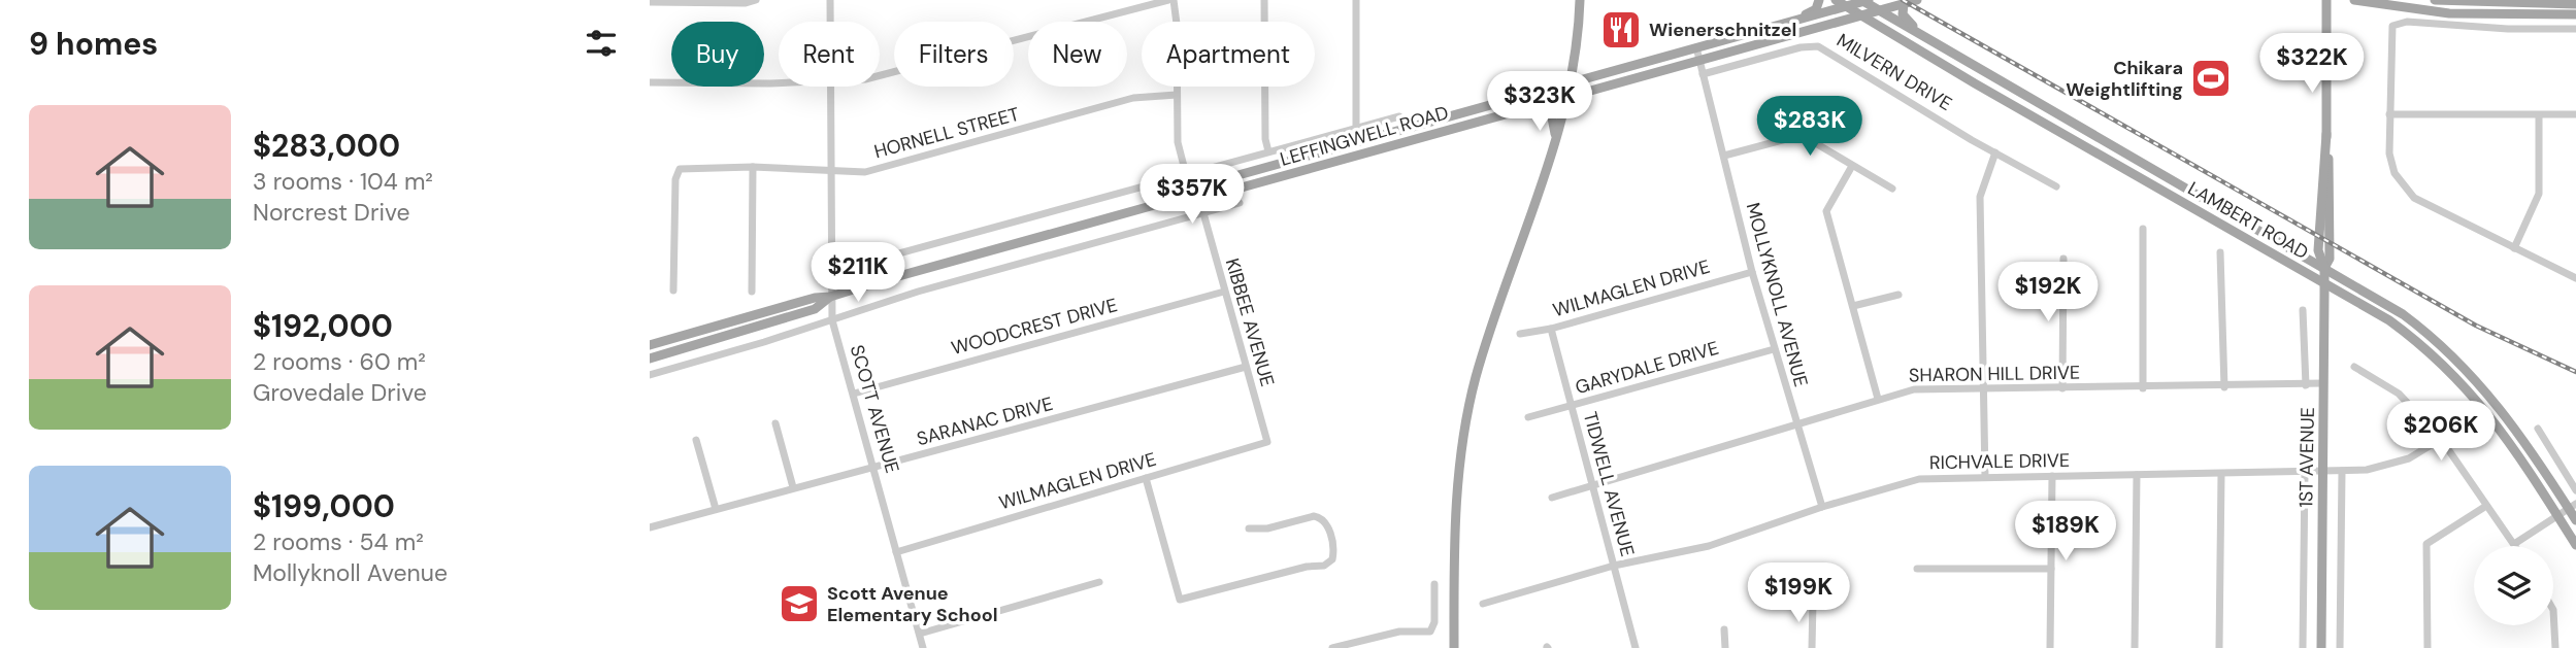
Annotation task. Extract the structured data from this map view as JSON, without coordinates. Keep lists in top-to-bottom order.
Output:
{
  "streets": {
    "main road": ["LEFFINGWELL ROAD", "LAMBERT ROAD", "1ST AVENUE"],
    "street": [
      "MILVERN DRIVE",
      "HORNELL STREET",
      "WILMAGLEN DRIVE",
      "MOLLYKNOLL AVENUE",
      "KIBBEE AVENUE",
      "WOODCREST DRIVE",
      "GARYDALE DRIVE",
      "SHARON HILL DRIVE",
      "SCOTT AVENUE",
      "SARANAC DRIVE",
      "RICHVALE DRIVE",
      "TIDWELL AVENUE"
    ]
  },
  "crossings": [
    ["MILVERN DRIVE", "MOLLYKNOLL AVENUE"],
    ["HORNELL STREET", "KIBBEE AVENUE"],
    ["HORNELL STREET", "SCOTT AVENUE"],
    ["LEFFINGWELL ROAD", "LAMBERT ROAD"],
    ["LEFFINGWELL ROAD", "MOLLYKNOLL AVENUE"],
    ["LEFFINGWELL ROAD", "KIBBEE AVENUE"],
    ["LEFFINGWELL ROAD", "SCOTT AVENUE"],
    ["LAMBERT ROAD", "1ST AVENUE"],
    ["WILMAGLEN DRIVE", "MOLLYKNOLL AVENUE"],
    ["WILMAGLEN DRIVE", "KIBBEE AVENUE"],
    ["WILMAGLEN DRIVE", "SCOTT AVENUE"],
    ["WILMAGLEN DRIVE", "TIDWELL AVENUE"],
    ["MOLLYKNOLL AVENUE", "GARYDALE DRIVE"],
    ["MOLLYKNOLL AVENUE", "SHARON HILL DRIVE"],
    ["MOLLYKNOLL AVENUE", "RICHVALE DRIVE"],
    ["KIBBEE AVENUE", "WOODCREST DRIVE"],
    ["KIBBEE AVENUE", "SARANAC DRIVE"],
    ["WOODCREST DRIVE", "SCOTT AVENUE"],
    ["GARYDALE DRIVE", "TIDWELL AVENUE"],
    ["SHARON HILL DRIVE", "1ST AVENUE"],
    ["SHARON HILL DRIVE", "TIDWELL AVENUE"],
    ["SCOTT AVENUE", "SARANAC DRIVE"],
    ["1ST AVENUE", "RICHVALE DRIVE"],
    ["RICHVALE DRIVE", "TIDWELL AVENUE"]
  ],
  "places": {
    "restaurant": ["Wienerschnitzel"],
    "sports": ["Chikara Weightlifting"],
    "school or university": ["Scott Avenue Elementary School"]
  },
  "page": {
    "heading": "9 homes",
    "chip": [
      "Buy",
      "Rent",
      "Filters",
      "New",
      "Apartment"
    ],
    "price": [
      "$322K",
      "$323K",
      "$283K",
      "$357K",
      "$211K",
      "$192K",
      "$206K",
      "$189K",
      "$199K"
    ],
    "list": [
      {
        "name": "$283,000",
        "note": "3 rooms · 104 m² · Norcrest Drive"
      },
      {
        "name": "$192,000",
        "note": "2 rooms · 60 m² · Grovedale Drive"
      },
      {
        "name": "$199,000",
        "note": "2 rooms · 54 m² · Mollyknoll Avenue"
      }
    ]
  }
}
